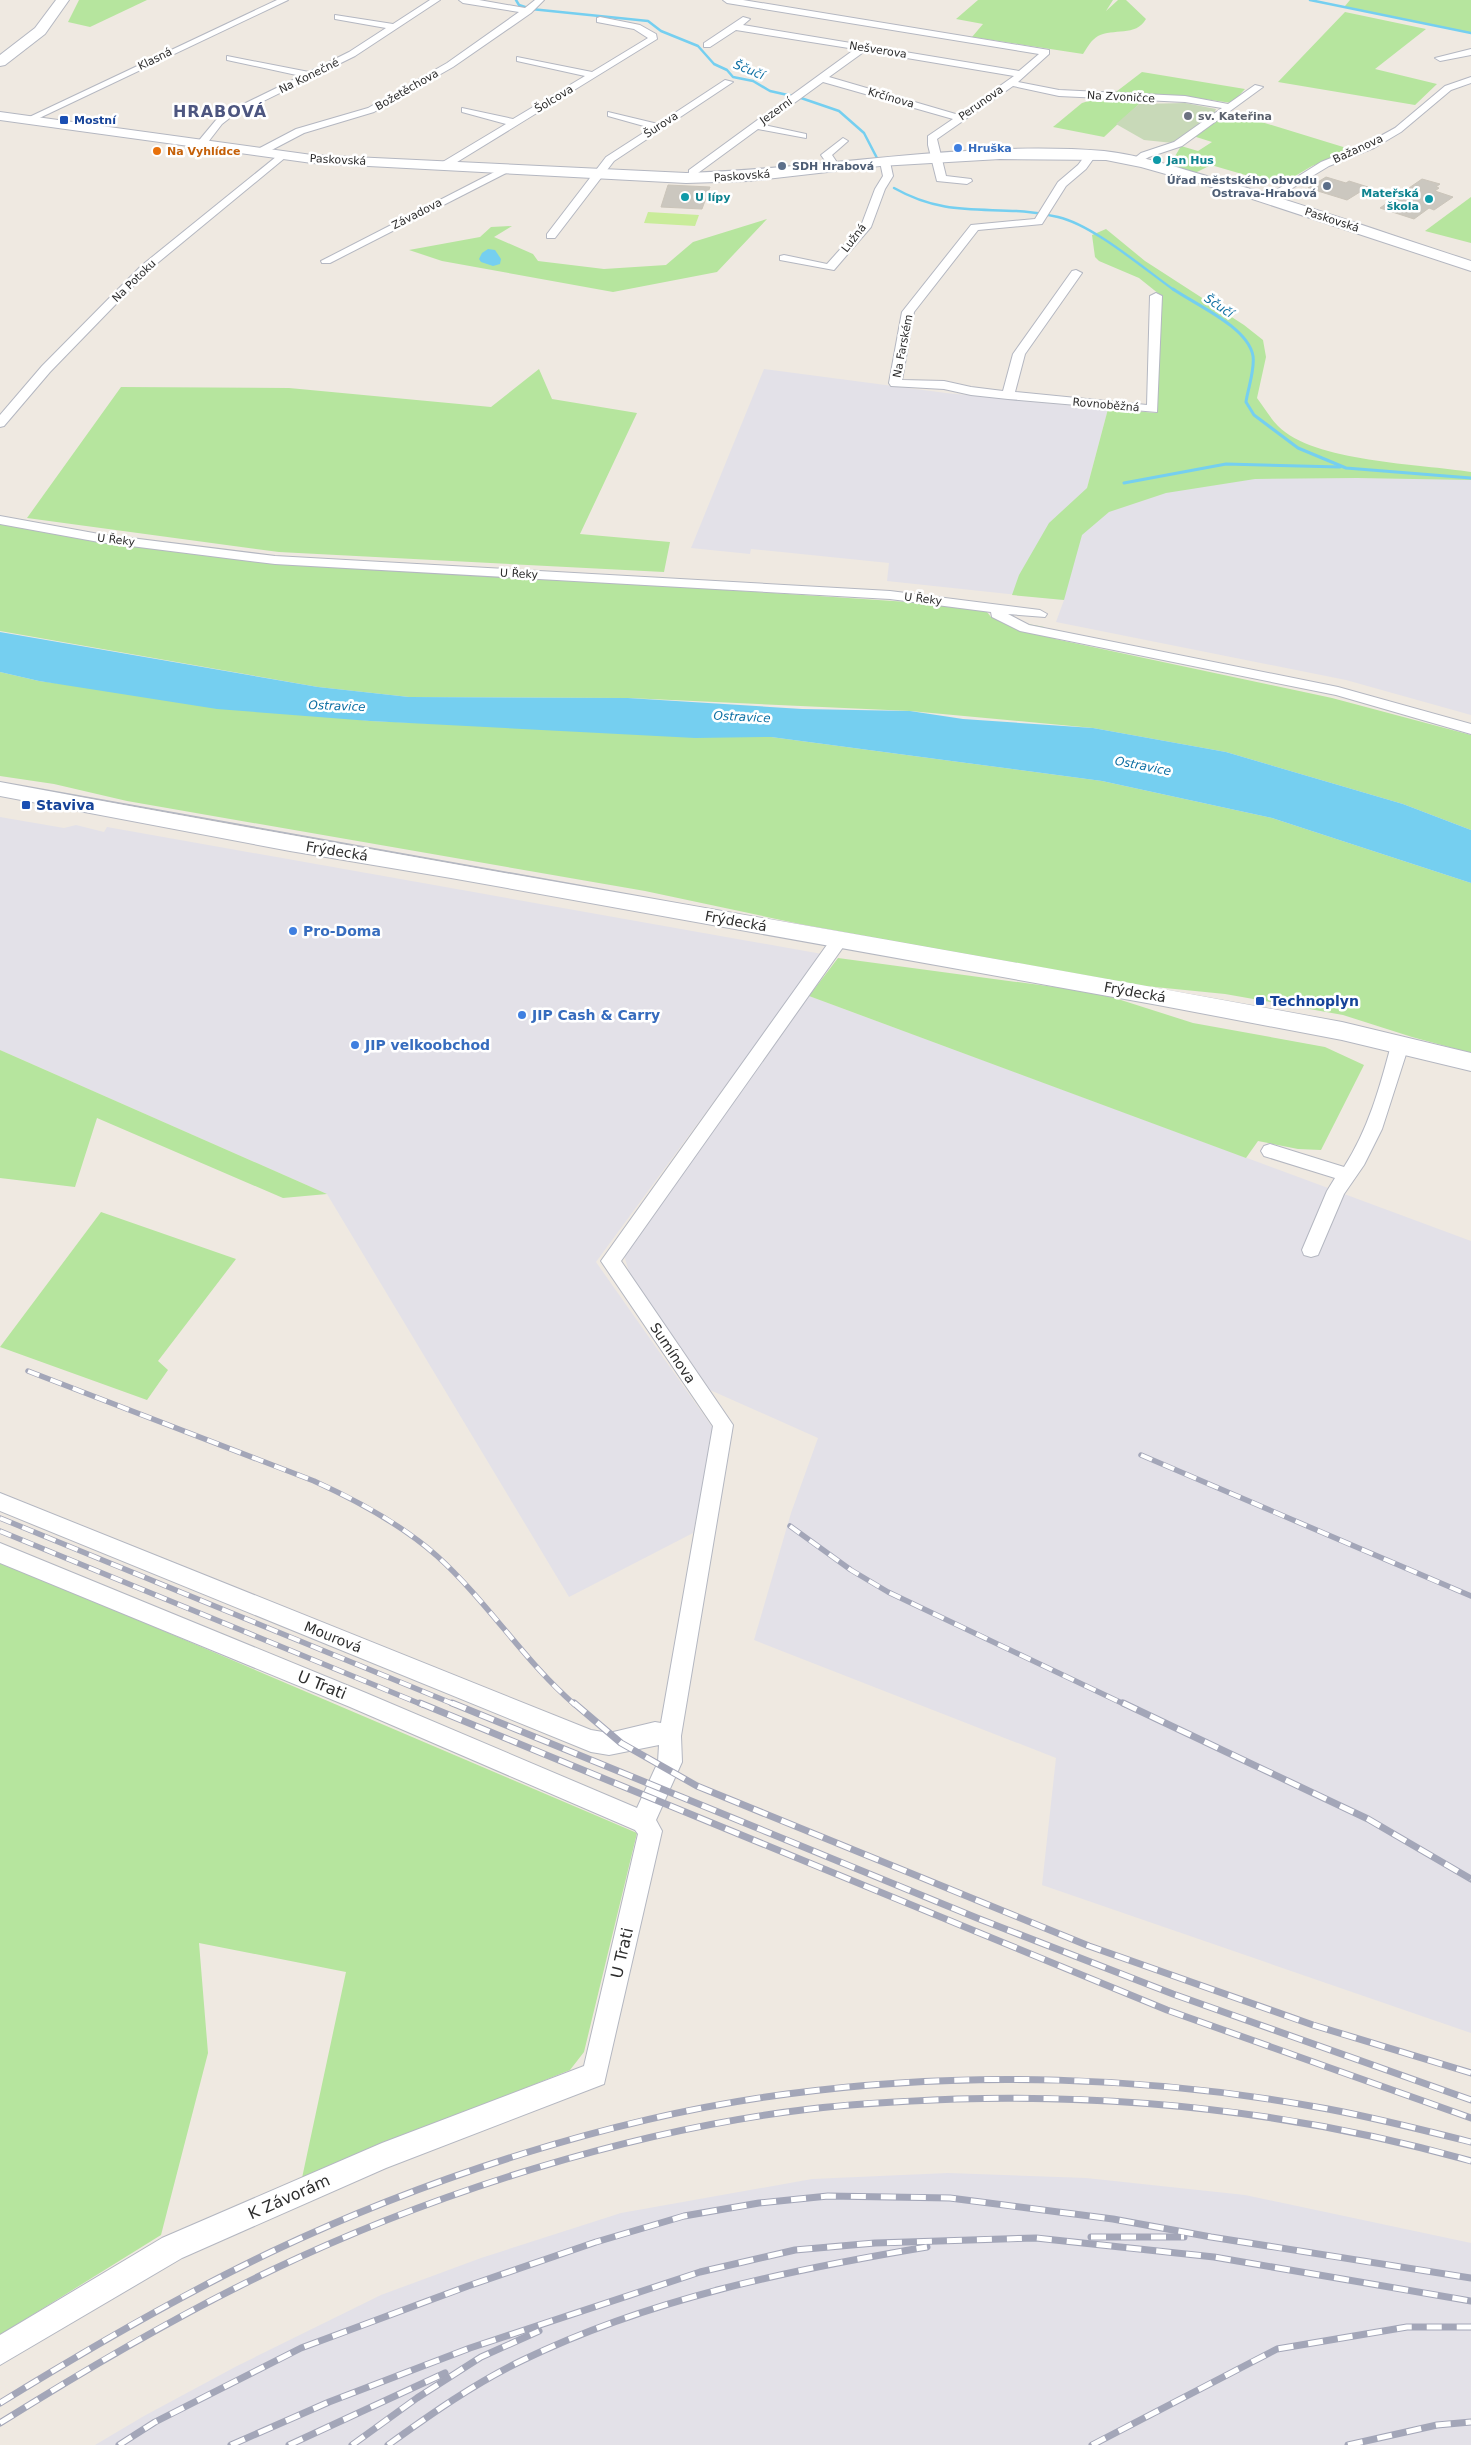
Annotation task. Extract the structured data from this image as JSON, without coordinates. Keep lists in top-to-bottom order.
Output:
{
  "streets": {
    "main road": ["Paskovská", "Frýdecká"],
    "street": [
      "Nešverova",
      "Klasná",
      "Na Konečné",
      "Božetěchova",
      "Na Zvoničce",
      "Krčínova",
      "Šolcova",
      "Perunova",
      "Jezerní",
      "Šurova",
      "Bažanova",
      "Závadova",
      "Lužná",
      "Na Potoku",
      "Na Farském",
      "Rovnoběžná",
      "U Řeky",
      "Sumínova",
      "Mourová",
      "U Trati",
      "K Závorám"
    ]
  },
  "crossings": [
    ["Nešverova", "Perunova"],
    ["Nešverova", "Jezerní"],
    ["Klasná", "Paskovská"],
    ["Na Konečné", "Paskovská"],
    ["Božetěchova", "Paskovská"],
    ["Na Zvoničce", "Perunova"],
    ["Krčínova", "Perunova"],
    ["Krčínova", "Jezerní"],
    ["Šolcova", "Paskovská"],
    ["Perunova", "Paskovská"],
    ["Jezerní", "Paskovská"],
    ["Šurova", "Paskovská"],
    ["Bažanova", "Paskovská"],
    ["Paskovská", "Závadova"],
    ["Paskovská", "Lužná"],
    ["Paskovská", "Na Potoku"],
    ["Paskovská", "Na Farském"],
    ["Na Farském", "Rovnoběžná"],
    ["Frýdecká", "Sumínova"],
    ["Sumínova", "Mourová"],
    ["Sumínova", "U Trati"],
    ["U Trati", "K Závorám"]
  ],
  "districts": ["HRABOVÁ"],
  "water": ["Ščučí", "Ostravice"],
  "places": {
    "other": [
      "sv. Kateřina",
      "Hruška",
      "Na Vyhlídce",
      "Jan Hus",
      "SDH Hrabová",
      "Úřad městského obvodu Ostrava-Hrabová",
      "U lípy",
      "Mateřská škola",
      "Pro-Doma",
      "JIP Cash & Carry",
      "JIP velkoobchod"
    ],
    "transit": ["Mostní", "Staviva", "Technoplyn"]
  }
}
